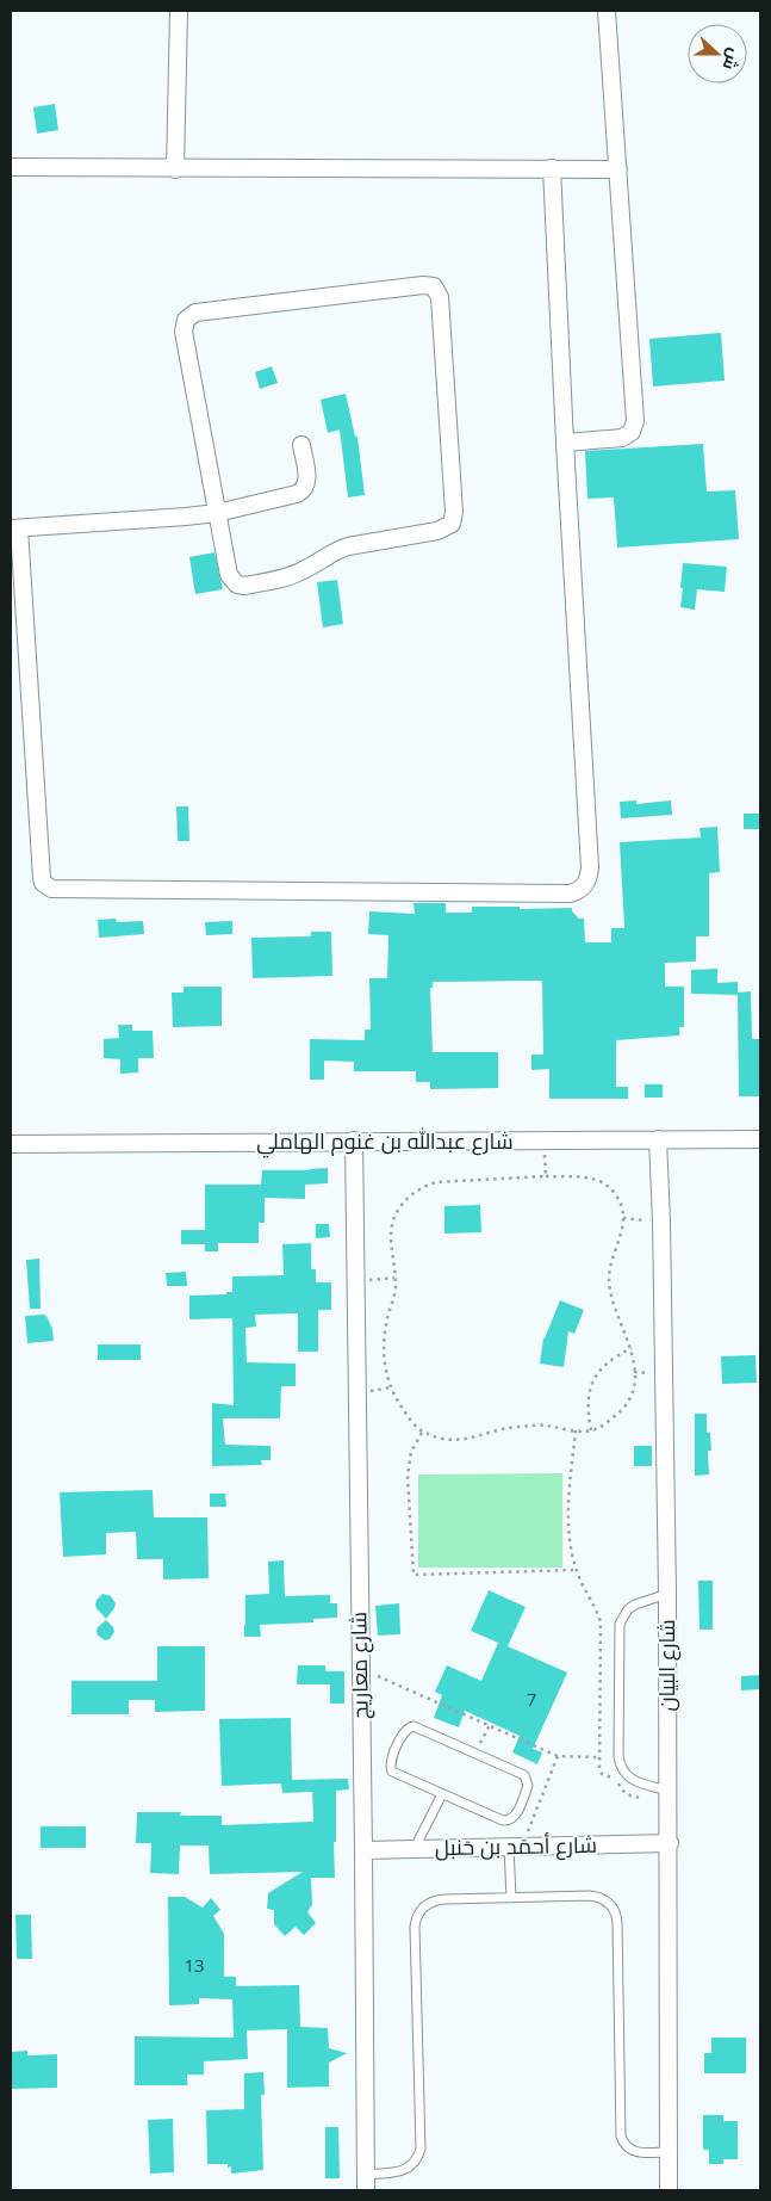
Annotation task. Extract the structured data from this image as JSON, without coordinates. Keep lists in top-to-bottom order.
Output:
{
  "streets": {
    "street": [
      "شارع عبدالله بن غنوم الهاملي",
      "شارع معاريج",
      "شارع البيان",
      "شارع أحمَد بن حَنبل"
    ]
  },
  "crossings": [
    ["شارع عبدالله بن غنوم الهاملي", "شارع معاريج"],
    ["شارع عبدالله بن غنوم الهاملي", "شارع البيان"],
    ["شارع معاريج", "شارع أحمَد بن حَنبل"],
    ["شارع البيان", "شارع أحمَد بن حَنبل"]
  ],
  "house_numbers": ["7", "13"],
  "north": "right"
}
